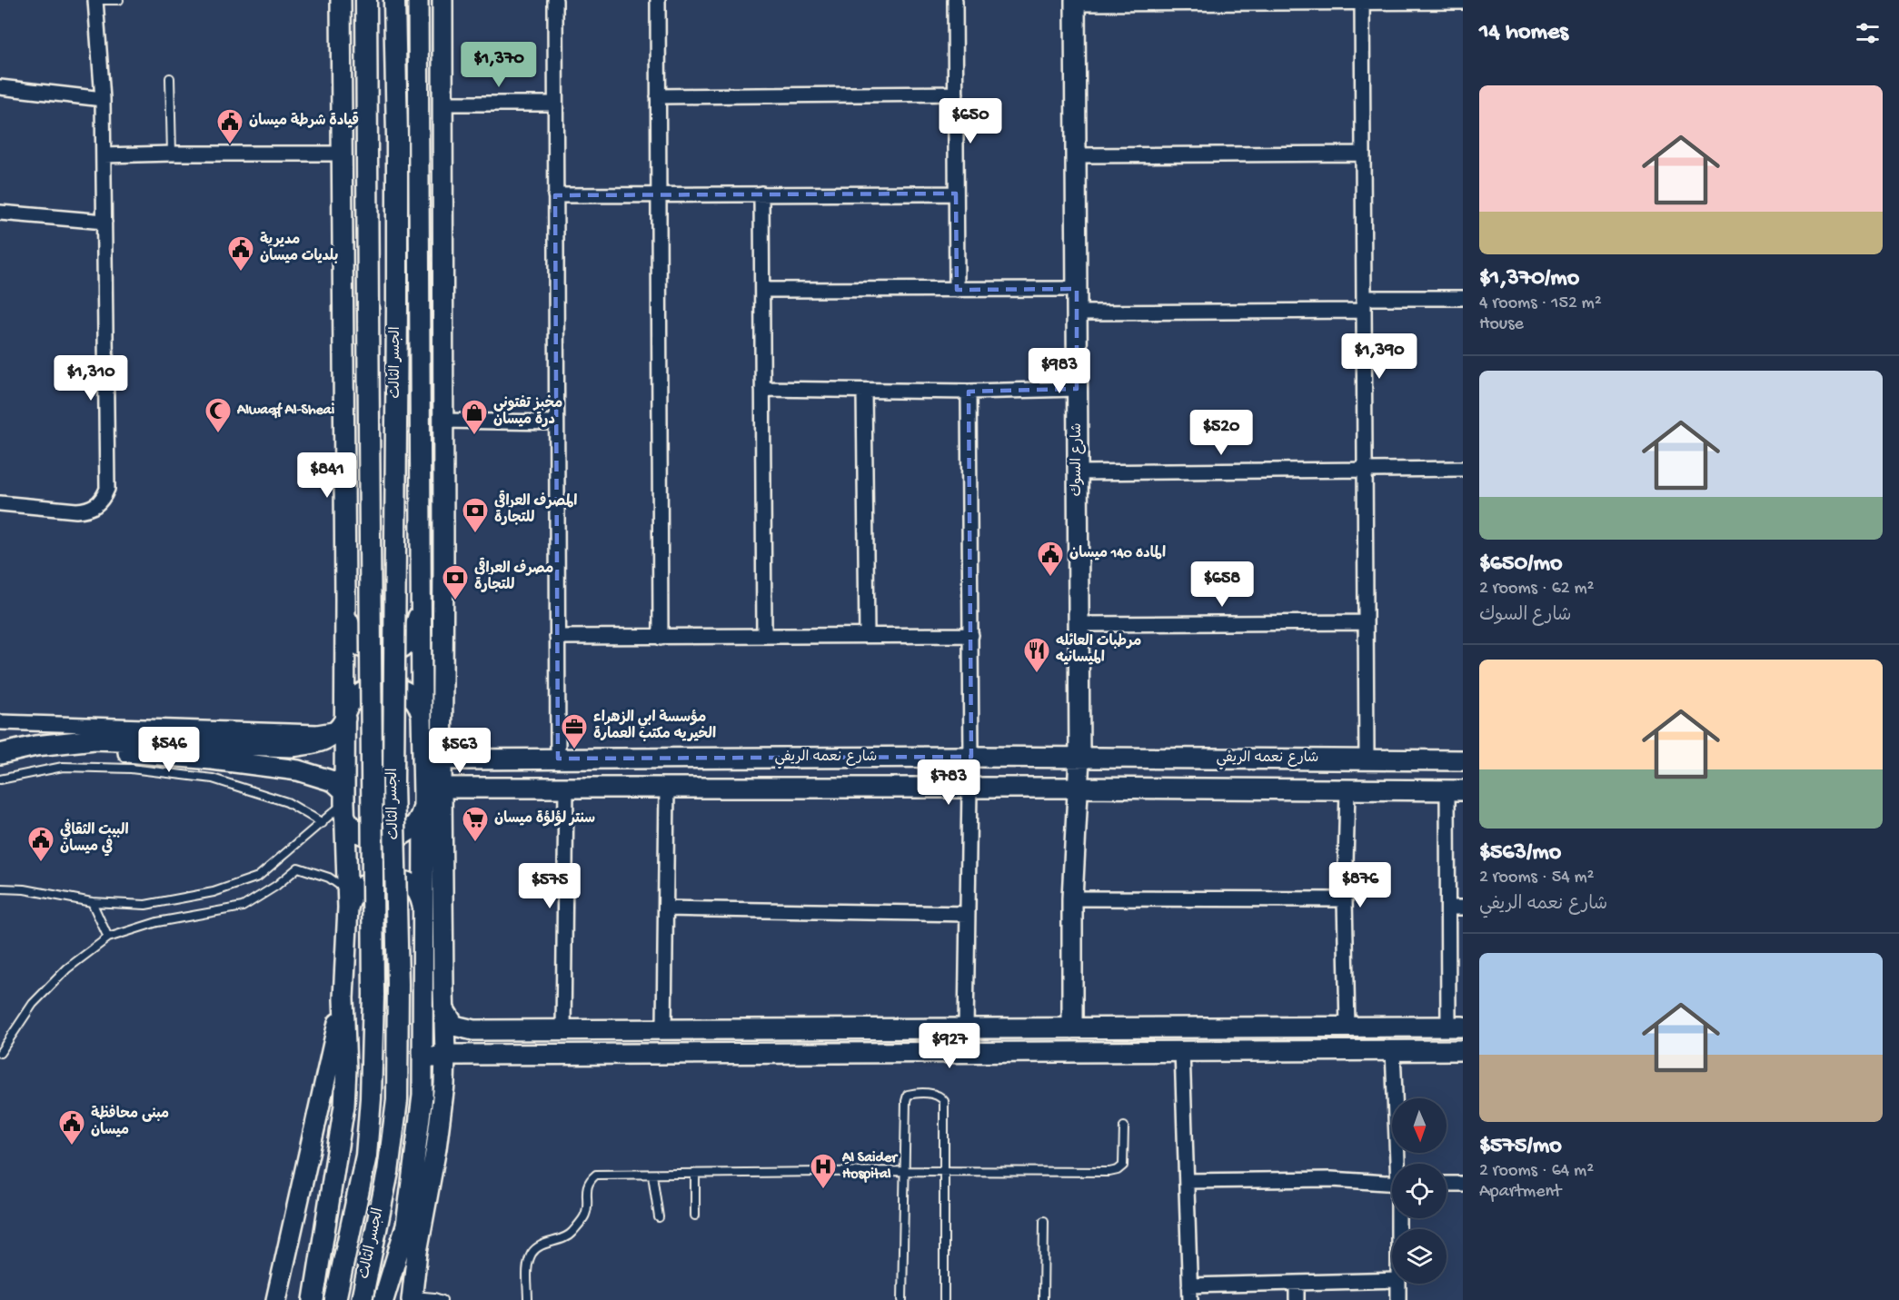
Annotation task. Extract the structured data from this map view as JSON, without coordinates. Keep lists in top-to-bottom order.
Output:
{
  "streets": {
    "main road": ["الجسر الثالث"],
    "street": ["شارع السوك", "شارع نعمه الريفي"]
  },
  "crossings": [
    ["شارع السوك", "شارع نعمه الريفي"]
  ],
  "places": {
    "public building": [
      "قيادة شرطة ميسان",
      "مديرية بلديات ميسان",
      "الماده 140 ميسان",
      "البيت الثقافي في ميسان",
      "مبنى محافظة ميسان"
    ],
    "mosque": ["Alwaqf Al-Sheai"],
    "shop": ["مخبز تفتوني درة ميسان"],
    "bank": ["المصرف العراقي للتجارة", "مصرف العراقي للتجارة"],
    "restaurant": ["مرطبات العائله الميسانيه"],
    "office": ["مؤسسة ابي الزهراء الخيريه مكتب العمارة"],
    "supermarket": ["سنتر لؤلؤة ميسان"],
    "hospital": ["ِAl Saider Hospital"]
  },
  "north": "bottom",
  "page": {
    "heading": "14 homes",
    "price": [
      "$1,370",
      "$650",
      "$1,390",
      "$983",
      "$1,310",
      "$520",
      "$841",
      "$658",
      "$546",
      "$563",
      "$783",
      "$876",
      "$575",
      "$927"
    ],
    "list": [
      {
        "name": "$1,370/mo",
        "note": "4 rooms · 152 m² · House"
      },
      {
        "name": "$650/mo",
        "note": "2 rooms · 62 m² · شارع السوك"
      },
      {
        "name": "$563/mo",
        "note": "2 rooms · 54 m² · شارع نعمه الريفي"
      },
      {
        "name": "$575/mo",
        "note": "2 rooms · 64 m² · Apartment"
      }
    ]
  }
}
